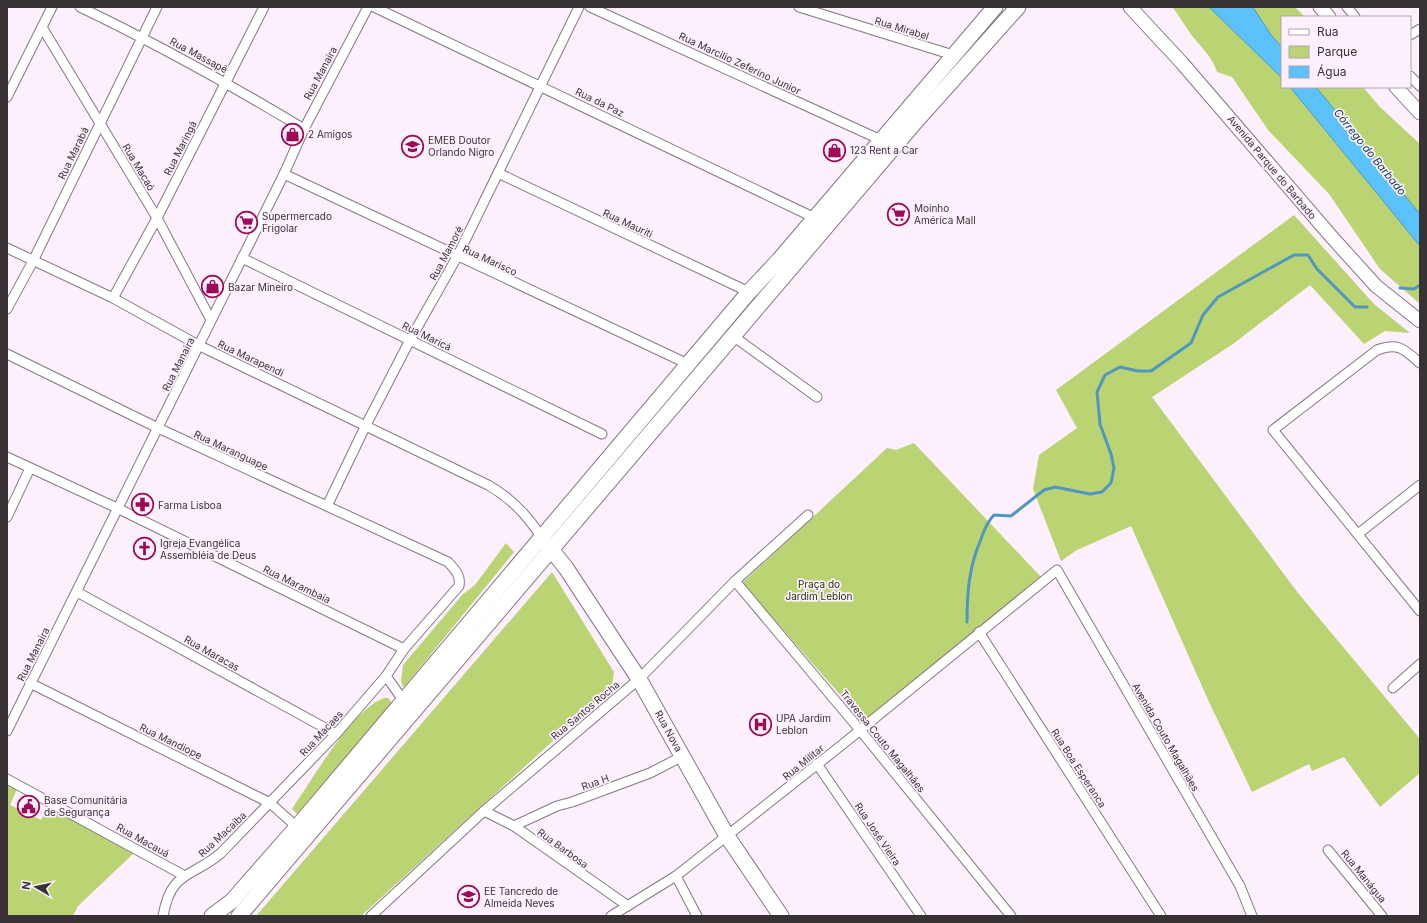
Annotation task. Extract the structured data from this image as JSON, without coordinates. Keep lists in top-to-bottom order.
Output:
{
  "streets": {
    "main road": ["Avenida Parque do Barbado", "Rua Nova"],
    "street": [
      "Rua Mirabel",
      "Rua Massapê",
      "Rua Marcilio Zeferino Junior",
      "Rua Manaira",
      "Rua da Paz",
      "Rua Maringá",
      "Rua Marabá",
      "Rua Macaó",
      "Rua Mauriti",
      "Rua Mamoré",
      "Rua Marisco",
      "Rua Maricá",
      "Rua Marapendi",
      "Rua Maranguape",
      "Rua Marambaia",
      "Rua Maracas",
      "Rua Santos Rocha",
      "Rua Macaes",
      "Avenida Couto Magalhães",
      "Rua Mandiope",
      "Travessa Couto Magalhães",
      "Rua Militar",
      "Rua Boa Esperanca",
      "Rua H",
      "Rua Macaiba",
      "Rua José Vieira",
      "Rua Macauá",
      "Rua Barbosa",
      "Rua Manágua"
    ]
  },
  "crossings": [
    ["Rua Massapê", "Rua Manaira"],
    ["Rua Massapê", "Rua Maringá"],
    ["Rua Massapê", "Rua Marabá"],
    ["Rua Manaira", "Rua Macaó"],
    ["Rua Manaira", "Rua Marisco"],
    ["Rua Manaira", "Rua Maricá"],
    ["Rua Manaira", "Rua Marapendi"],
    ["Rua Manaira", "Rua Maranguape"],
    ["Rua Manaira", "Rua Marambaia"],
    ["Rua Manaira", "Rua Maracas"],
    ["Rua Manaira", "Rua Mandiope"],
    ["Rua da Paz", "Rua Mamoré"],
    ["Rua Maringá", "Rua Macaó"],
    ["Rua Maringá", "Rua Marapendi"],
    ["Rua Marabá", "Rua Macaó"],
    ["Rua Marabá", "Rua Marapendi"],
    ["Rua Mauriti", "Rua Mamoré"],
    ["Rua Mamoré", "Rua Marisco"],
    ["Rua Mamoré", "Rua Maricá"],
    ["Rua Mamoré", "Rua Marapendi"],
    ["Rua Mamoré", "Rua Maranguape"],
    ["Rua Marapendi", "Rua Nova"],
    ["Rua Maranguape", "Rua Macaes"],
    ["Rua Marambaia", "Rua Macaes"],
    ["Rua Maracas", "Rua Macaes"],
    ["Rua Santos Rocha", "Rua Nova"],
    ["Rua Santos Rocha", "Travessa Couto Magalhães"],
    ["Rua Santos Rocha", "Rua Barbosa"],
    ["Rua Nova", "Rua Militar"],
    ["Rua Nova", "Rua H"],
    ["Rua Macaes", "Rua Mandiope"],
    ["Rua Macaes", "Rua Macaiba"],
    ["Avenida Couto Magalhães", "Rua Militar"],
    ["Rua Mandiope", "Rua Macaiba"],
    ["Travessa Couto Magalhães", "Rua Militar"],
    ["Rua Militar", "Rua Boa Esperanca"],
    ["Rua Militar", "Rua José Vieira"],
    ["Rua Militar", "Rua Barbosa"],
    ["Rua H", "Rua Barbosa"],
    ["Rua Macaiba", "Rua Macauá"]
  ],
  "water": ["Córrego do Barbado"],
  "parks": ["Praça do Jardim Leblon"],
  "places": {
    "shop": ["2 Amigos", "123 Rent a Car", "Bazar Mineiro"],
    "school or university": ["EMEB Doutor Orlando Nigro", "EE Tancredo de Almeida Neves"],
    "supermarket": ["Moinho América Mall", "Supermercado Frigolar"],
    "pharmacy": ["Farma Lisboa"],
    "church": ["Igreja Evangélica Assembléia de Deus"],
    "hospital": ["UPA Jardim Leblon"],
    "public building": ["Base Comunitária de Segurança"]
  },
  "legend": ["Rua", "Parque", "Água"],
  "north": "left"
}
